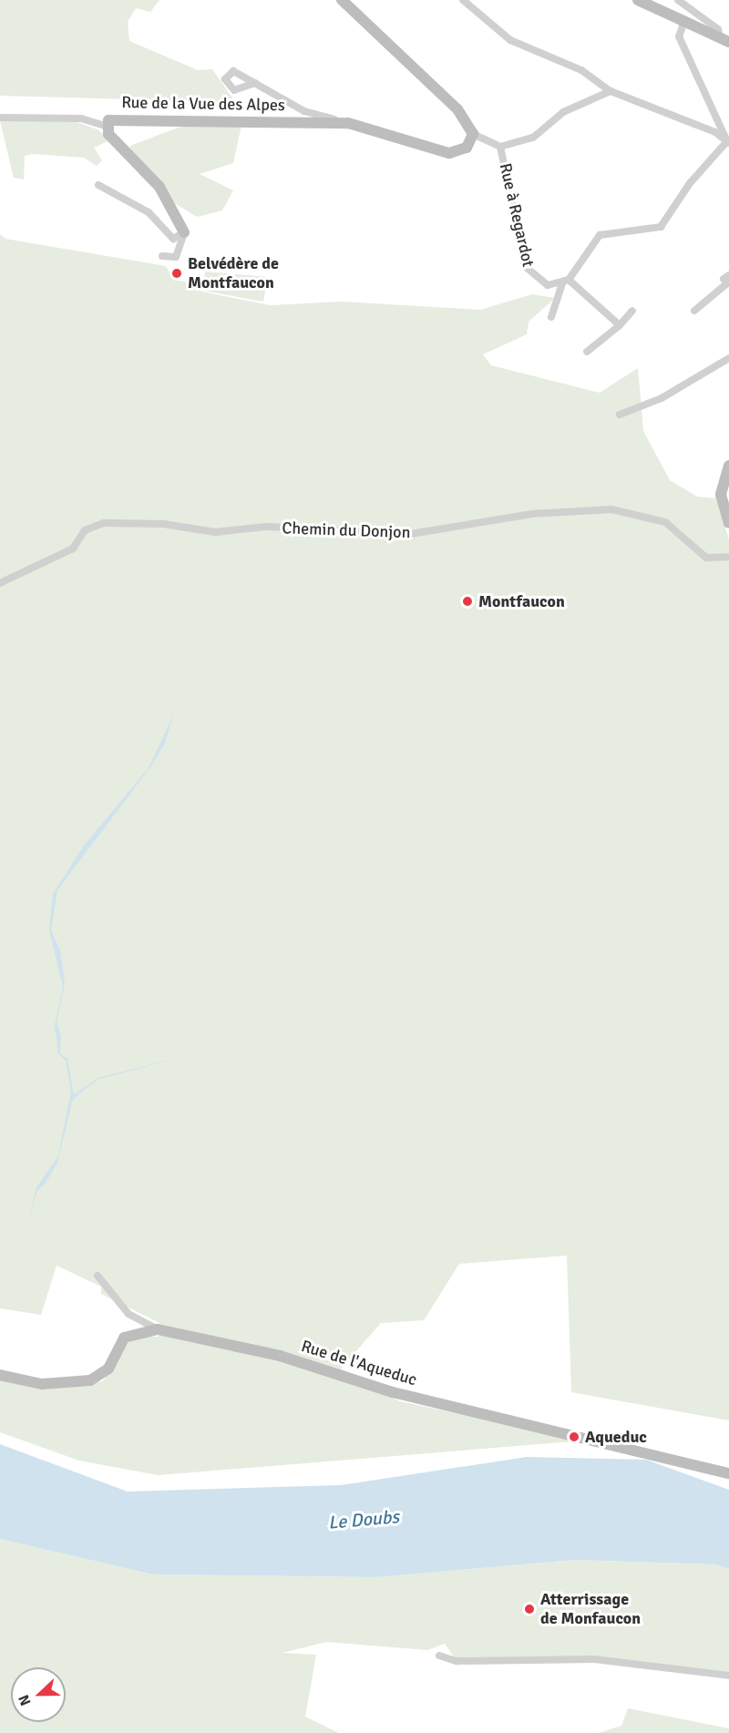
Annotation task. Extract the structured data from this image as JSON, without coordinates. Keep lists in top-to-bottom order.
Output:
{
  "streets": {
    "street": [
      "Rue de la Vue des Alpes",
      "Rue à Regardot",
      "Chemin du Donjon",
      "Rue de l'Aqueduc"
    ]
  },
  "water": ["Le Doubs"],
  "places": [
    "Belvédère de Montfaucon",
    "Montfaucon",
    "Aqueduc",
    "Atterrissage de Monfaucon"
  ],
  "north": "left"
}
